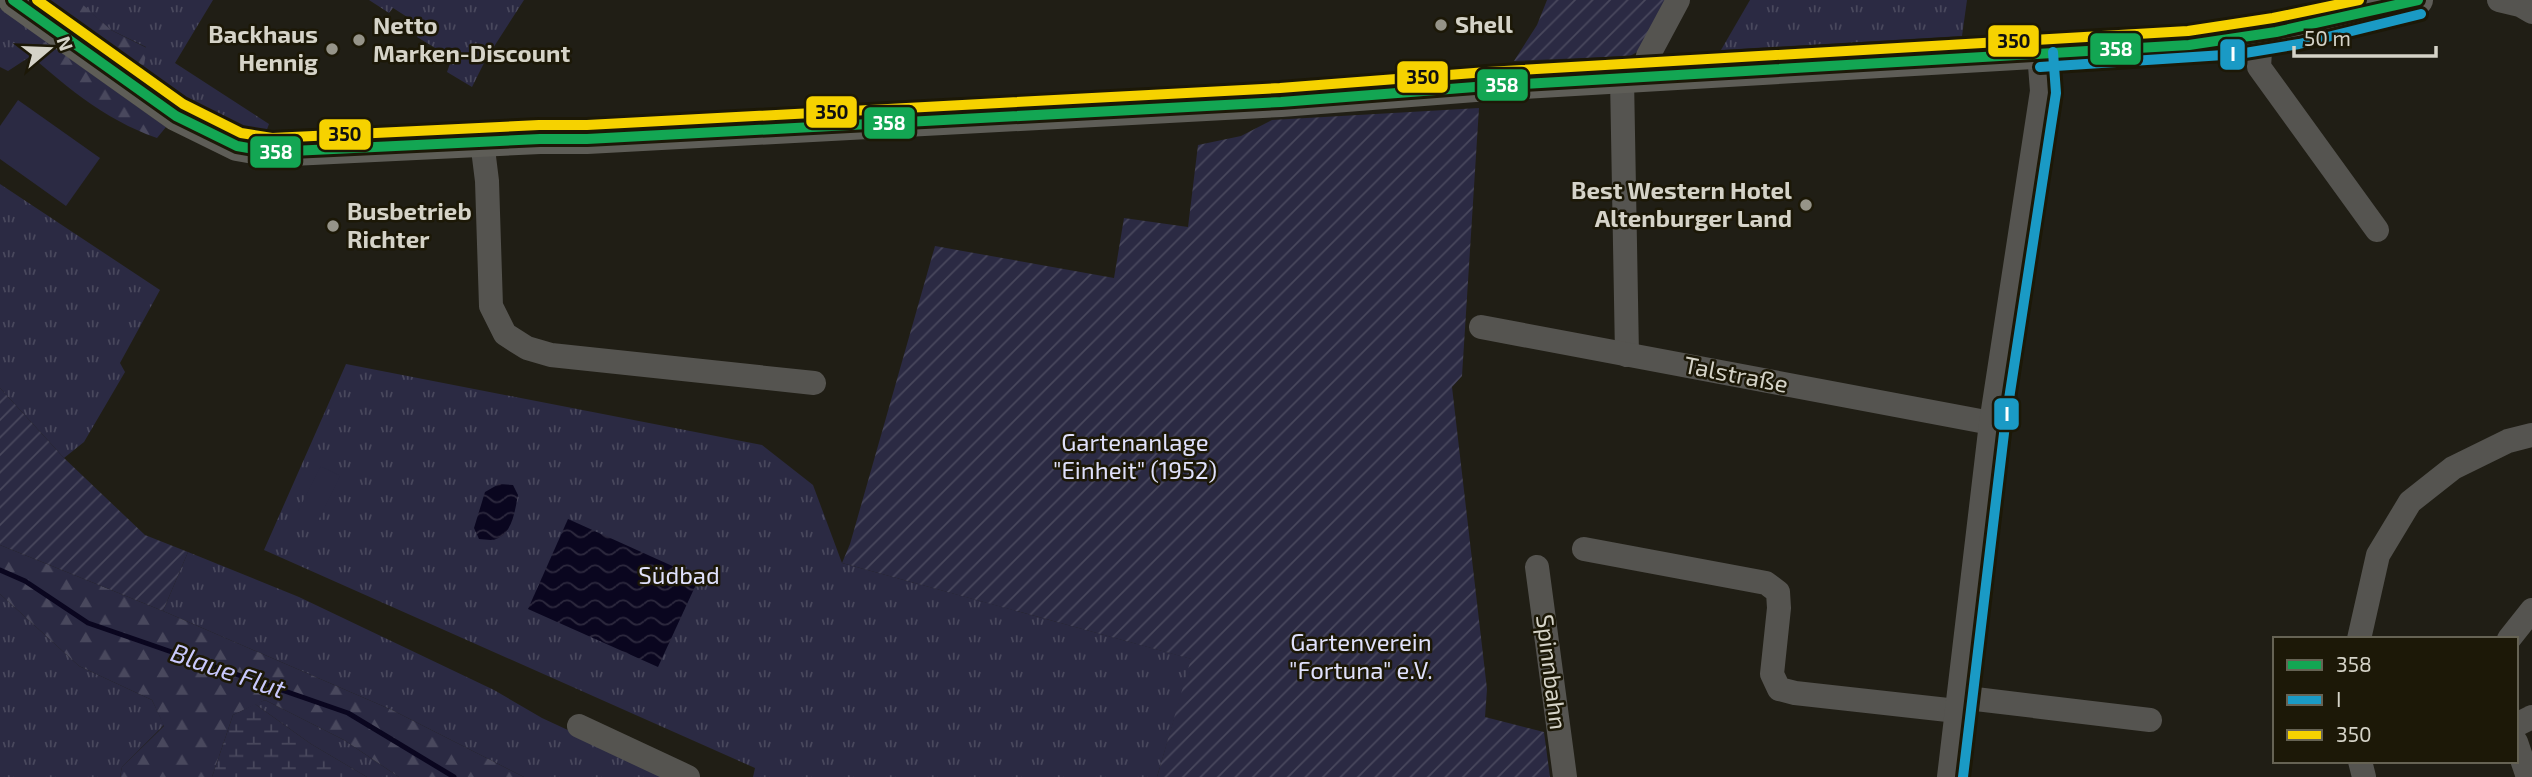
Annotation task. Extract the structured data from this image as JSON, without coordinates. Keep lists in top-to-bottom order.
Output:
{
  "streets": {
    "street": ["Talstraße", "Spinnbahn"]
  },
  "water": ["Blaue Flut"],
  "parks": ["Gartenanlage \"Einheit\" (1952)", "Südbad", "Gartenverein \"Fortuna\" e.V."],
  "places": [
    "Shell",
    "Netto Marken-Discount",
    "Backhaus Hennig",
    "Best Western Hotel Altenburger Land",
    "Busbetrieb Richter"
  ],
  "lines": ["transit line 358", "transit line 350", "transit line I"],
  "legend": ["358", "I", "350"],
  "scale_bar": "50 m",
  "north": "right"
}
